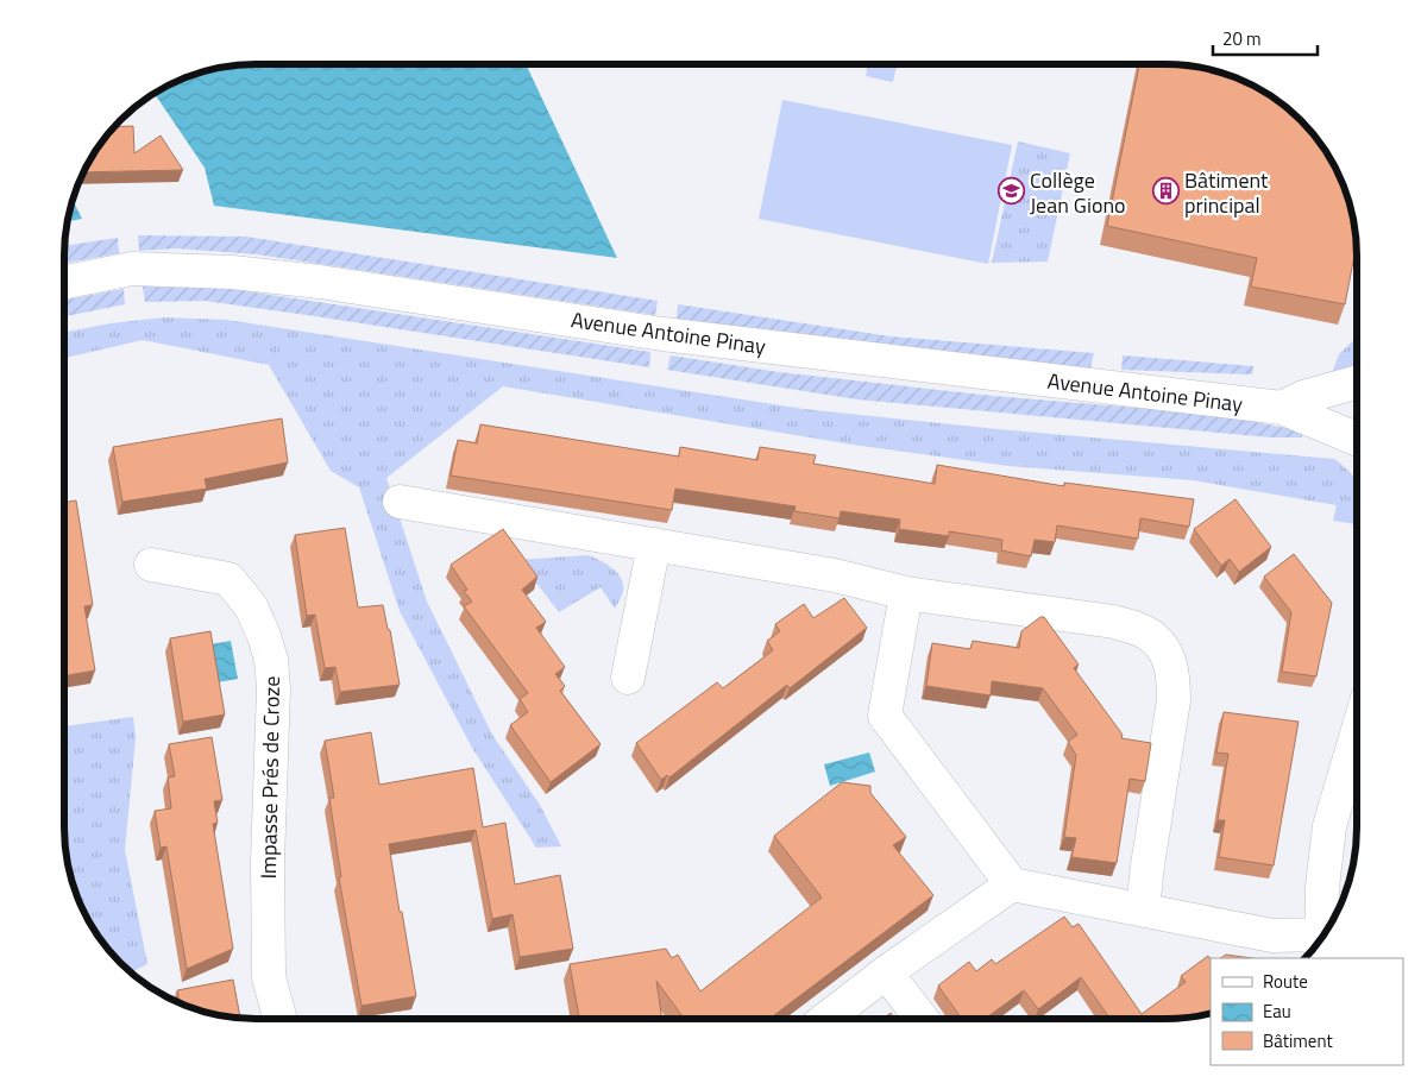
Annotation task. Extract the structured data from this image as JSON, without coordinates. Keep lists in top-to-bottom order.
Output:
{
  "streets": {
    "street": ["Avenue Antoine Pinay", "Impasse Prés de Croze"]
  },
  "places": {
    "school or university": ["Collège Jean Giono"],
    "building": ["Bâtiment principal"]
  },
  "legend": ["Route", "Eau", "Bâtiment"],
  "scale_bar": "20 m"
}
